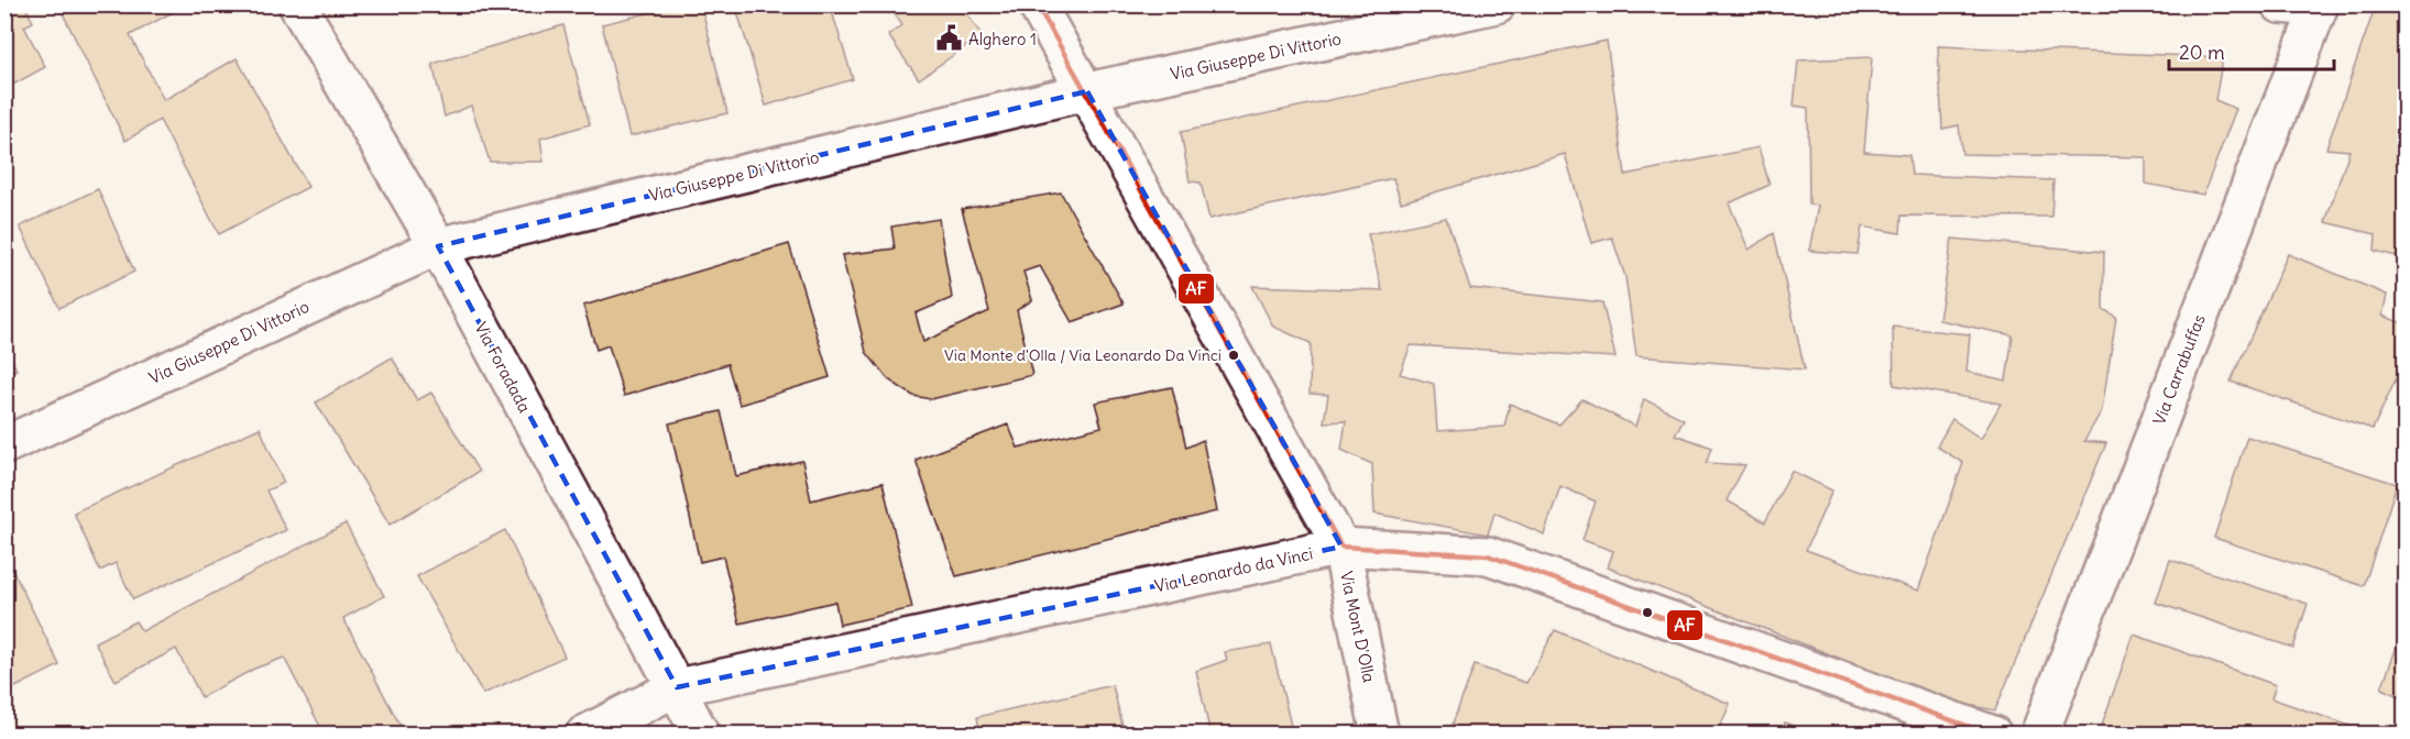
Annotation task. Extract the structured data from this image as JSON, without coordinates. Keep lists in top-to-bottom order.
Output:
{
  "streets": {
    "street": [
      "Via Giuseppe Di Vittorio",
      "Via Foradada",
      "Via Carrabuffas",
      "Via Leonardo da Vinci",
      "Via Mont D'Olla"
    ]
  },
  "crossings": [
    ["Via Giuseppe Di Vittorio", "Via Foradada"],
    ["Via Giuseppe Di Vittorio", "Via Mont D'Olla"],
    ["Via Foradada", "Via Leonardo da Vinci"],
    ["Via Leonardo da Vinci", "Via Mont D'Olla"]
  ],
  "places": {
    "public building": ["Alghero 1"],
    "other": ["Via Monte d'Olla / Via Leonardo Da Vinci"]
  },
  "lines": ["transit line AF"],
  "scale_bar": "20 m"
}
